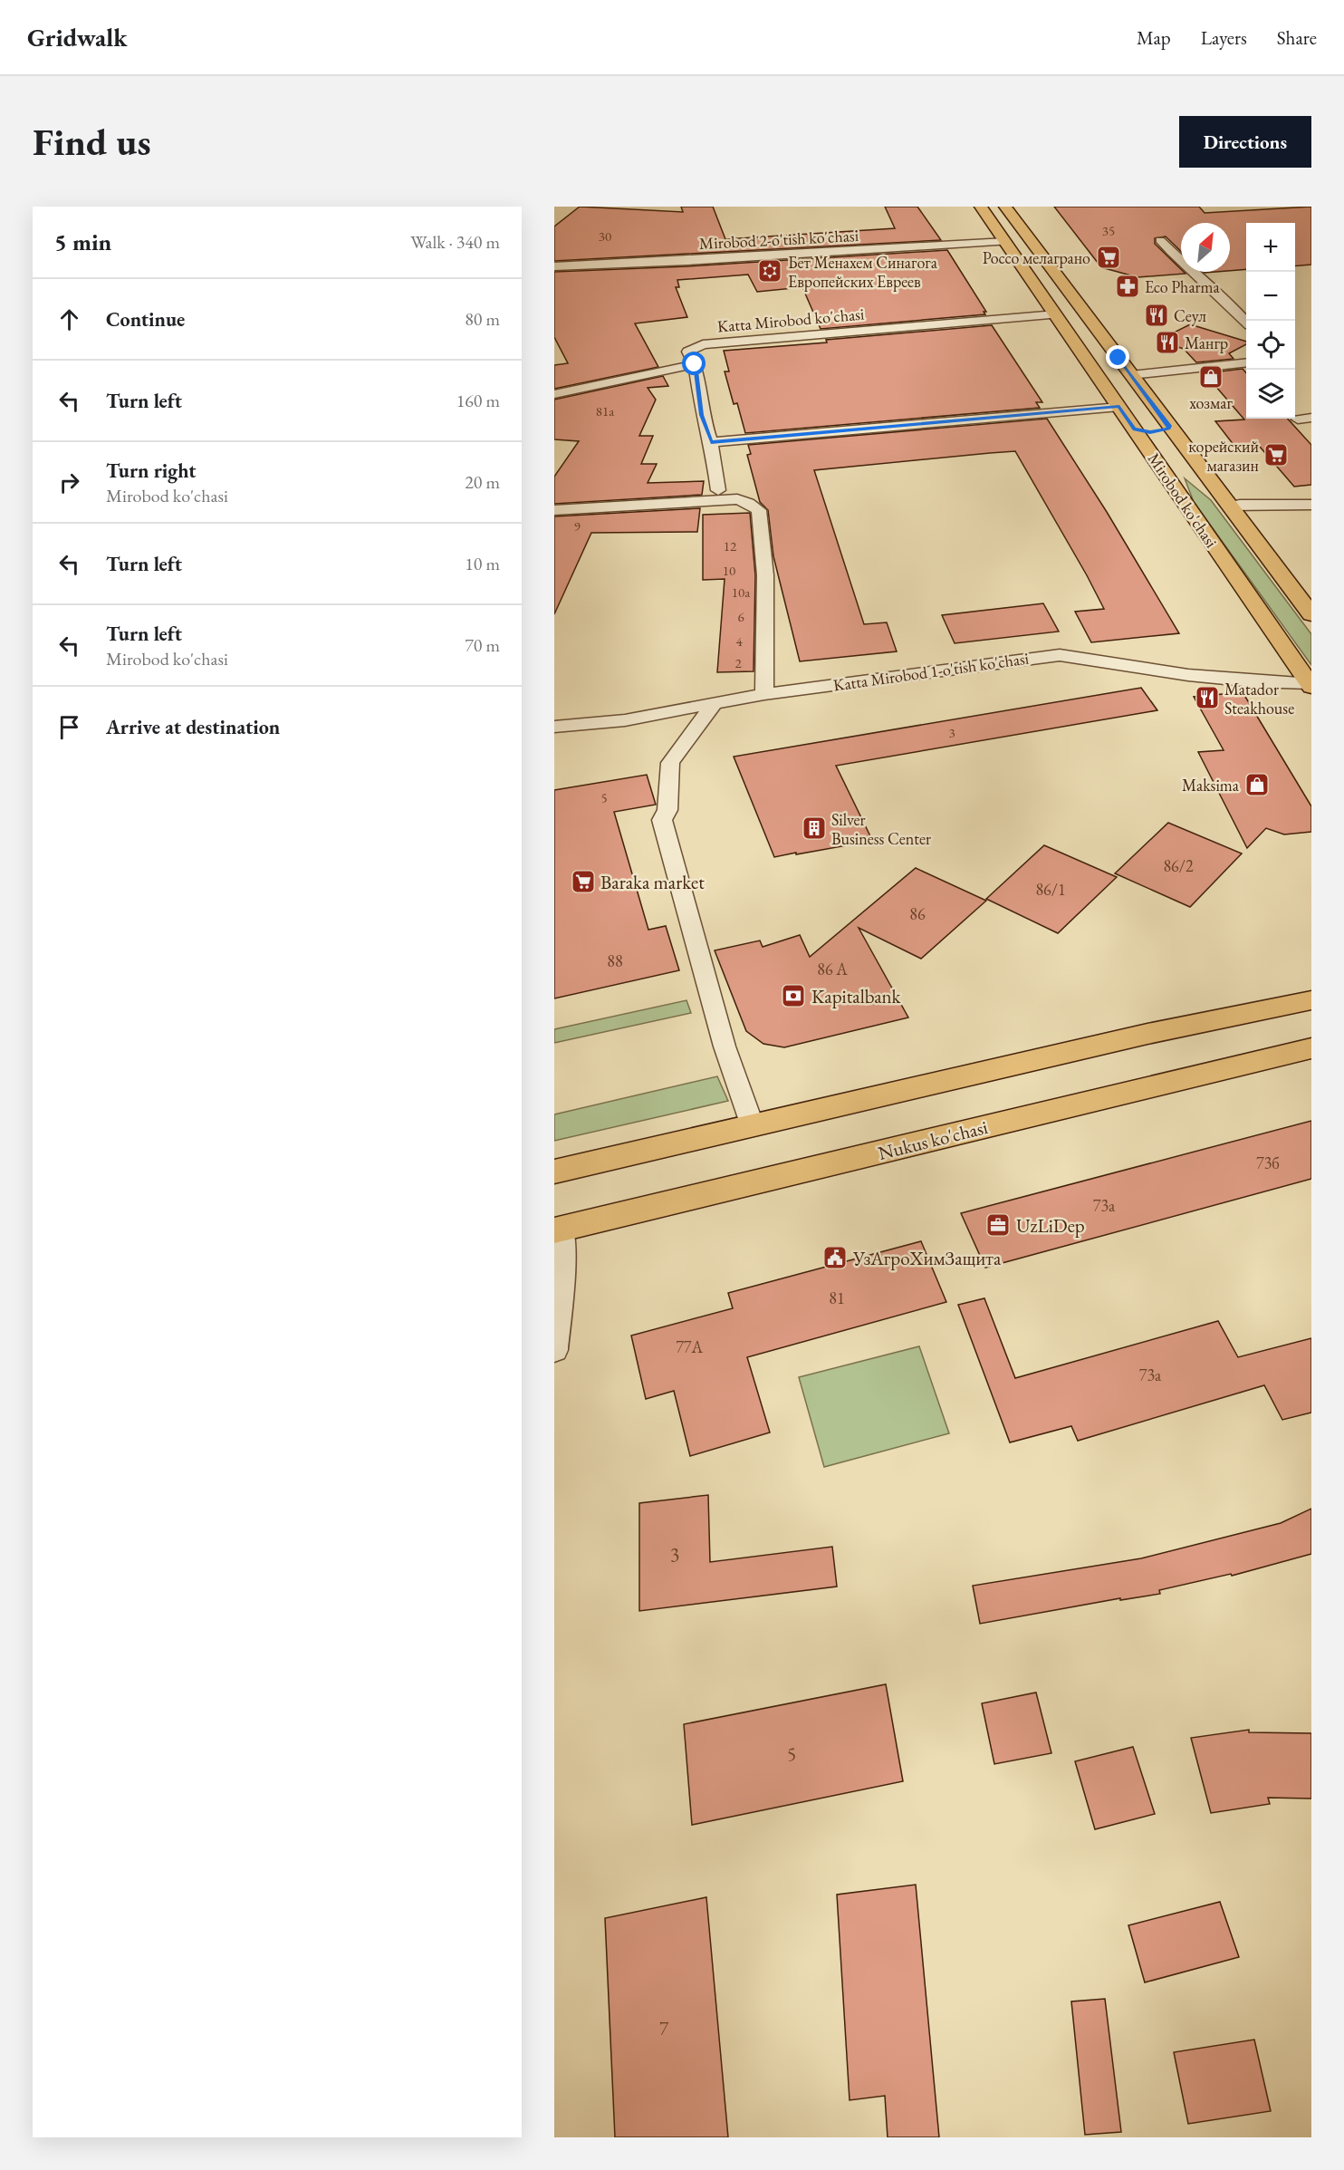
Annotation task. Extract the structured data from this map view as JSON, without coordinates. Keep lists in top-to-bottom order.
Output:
{
  "streets": {
    "main road": ["Mirobod ko'chasi", "Nukus ko'chasi"],
    "street": ["Mirobod 2-o'tish ko'chasi", "Katta Mirobod ko'chasi", "Katta Mirobod 1-o'tish ko'chasi"]
  },
  "crossings": [
    ["Mirobod 2-o'tish ko'chasi", "Mirobod ko'chasi"],
    ["Katta Mirobod ko'chasi", "Mirobod ko'chasi"],
    ["Mirobod ko'chasi", "Katta Mirobod 1-o'tish ko'chasi"]
  ],
  "places": {
    "supermarket": ["Россо мелаграно", "корейский магазин", "Baraka market"],
    "synagogue": ["Бет Менахем Синагога Европейских Евреев"],
    "pharmacy": ["Eco Pharma"],
    "restaurant": ["Сеул", "Мангр", "Matador Steakhouse"],
    "shop": ["хозмаг", "Maksima"],
    "building": ["Silver Business Center"],
    "bank": ["Kapitalbank"],
    "office": ["UzLiDep"],
    "public building": ["УзАгроХимЗащита"]
  },
  "house_numbers": [
    "35",
    "30",
    "81a",
    "9",
    "12",
    "10",
    "10a",
    "6",
    "4",
    "2",
    "3",
    "5",
    "86/2",
    "86/1",
    "86",
    "88",
    "86 А",
    "73б",
    "73a",
    "81",
    "77A",
    "73a",
    "3",
    "5",
    "7"
  ],
  "north": "top right",
  "page": {
    "header": "Gridwalk",
    "nav": ["Map", "Layers", "Share"],
    "buttons": "Directions",
    "title": "Find us",
    "heading": ["5 min", "Walk · 340 m"],
    "map_buttons": ["+", "−"],
    "list": [
      ["Continue", "80 m"],
      ["Turn left", "160 m"],
      ["Turn right", "Mirobod ko'chasi", "20 m"],
      ["Turn left", "10 m"],
      ["Turn left", "Mirobod ko'chasi", "70 m"],
      "Arrive at destination"
    ]
  }
}
